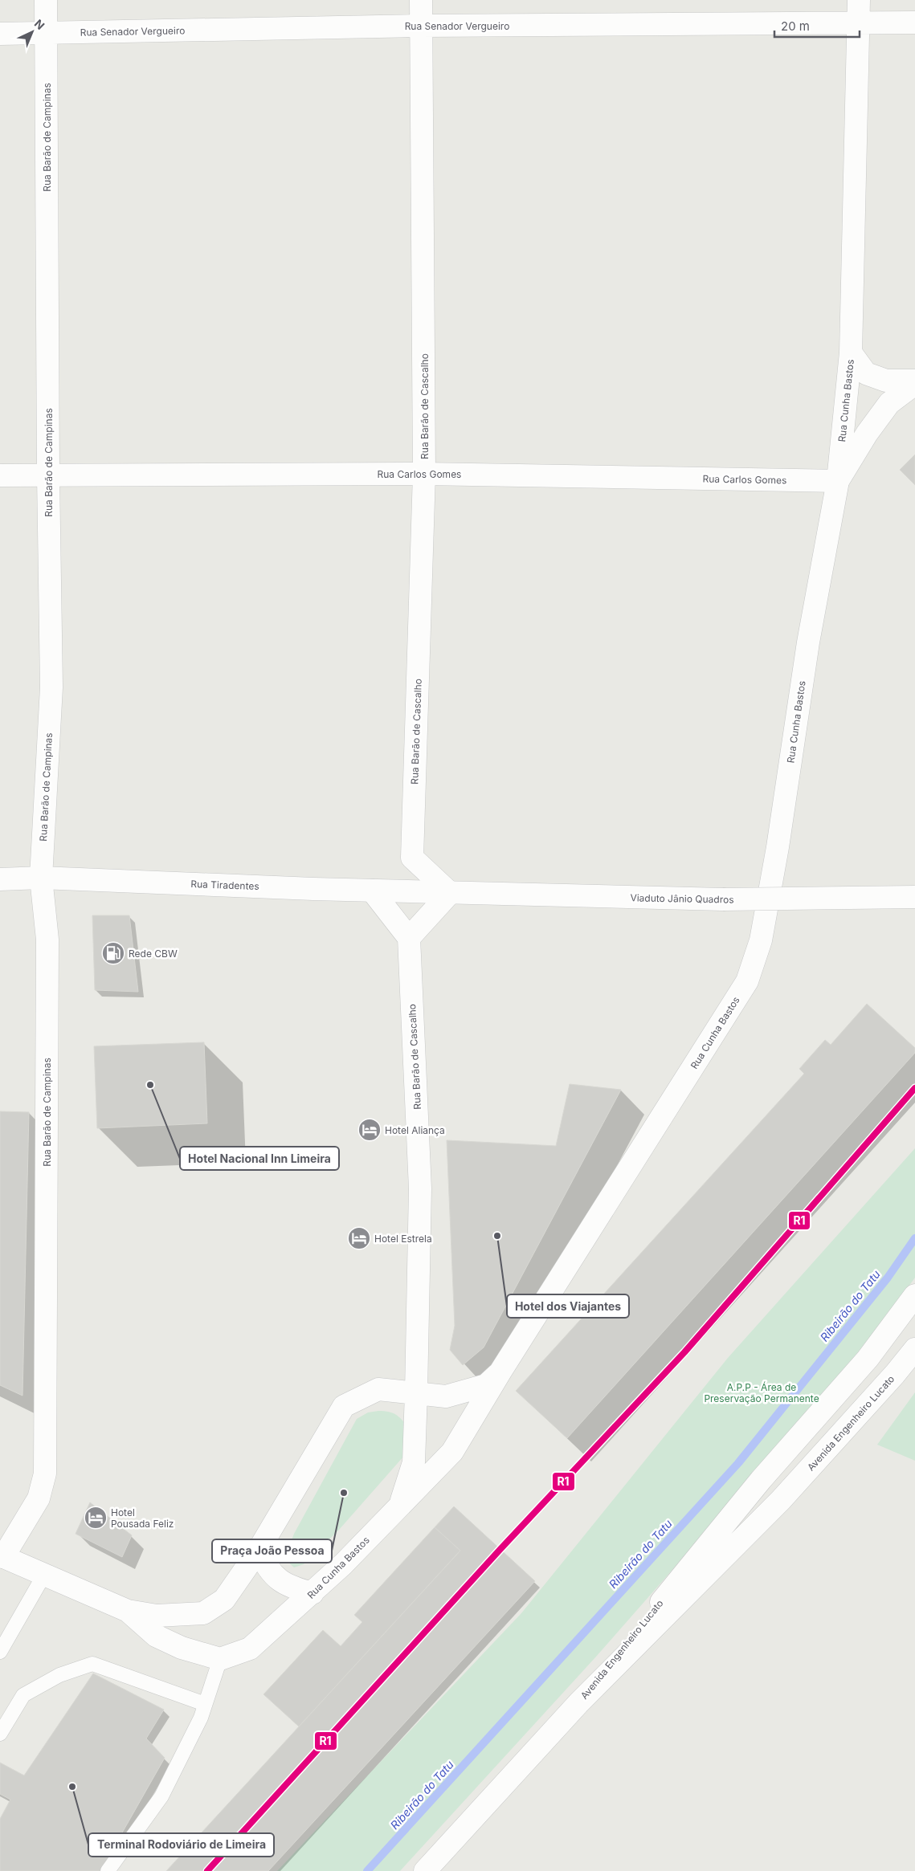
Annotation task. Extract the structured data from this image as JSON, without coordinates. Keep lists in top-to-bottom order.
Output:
{
  "streets": {
    "street": [
      "Rua Senador Vergueiro",
      "Rua Barão de Campinas",
      "Rua Cunha Bastos",
      "Rua Barão de Cascalho",
      "Rua Carlos Gomes",
      "Rua Tiradentes",
      "Viaduto Jânio Quadros",
      "Avenida Engenheiro Lucato"
    ]
  },
  "crossings": [
    ["Rua Senador Vergueiro", "Rua Barão de Campinas"],
    ["Rua Senador Vergueiro", "Rua Cunha Bastos"],
    ["Rua Senador Vergueiro", "Rua Barão de Cascalho"],
    ["Rua Barão de Campinas", "Rua Cunha Bastos"],
    ["Rua Barão de Campinas", "Rua Carlos Gomes"],
    ["Rua Barão de Campinas", "Rua Tiradentes"],
    ["Rua Cunha Bastos", "Rua Barão de Cascalho"],
    ["Rua Cunha Bastos", "Rua Carlos Gomes"],
    ["Rua Barão de Cascalho", "Rua Carlos Gomes"],
    ["Rua Barão de Cascalho", "Rua Tiradentes"],
    ["Rua Barão de Cascalho", "Viaduto Jânio Quadros"],
    ["Rua Tiradentes", "Viaduto Jânio Quadros"]
  ],
  "water": ["Ribeirão do Tatu"],
  "parks": ["A.P.P - Área de Preservação Permanente"],
  "places": {
    "fuel station": ["Rede CBW"],
    "other": [
      "Hotel Nacional Inn Limeira",
      "Hotel dos Viajantes",
      "Praça João Pessoa",
      "Terminal Rodoviário de Limeira"
    ],
    "hotel": ["Hotel Aliança", "Hotel Estrela", "Hotel Pousada Feliz"]
  },
  "lines": ["transit line R1"],
  "scale_bar": "20 m",
  "north": "top right"
}
